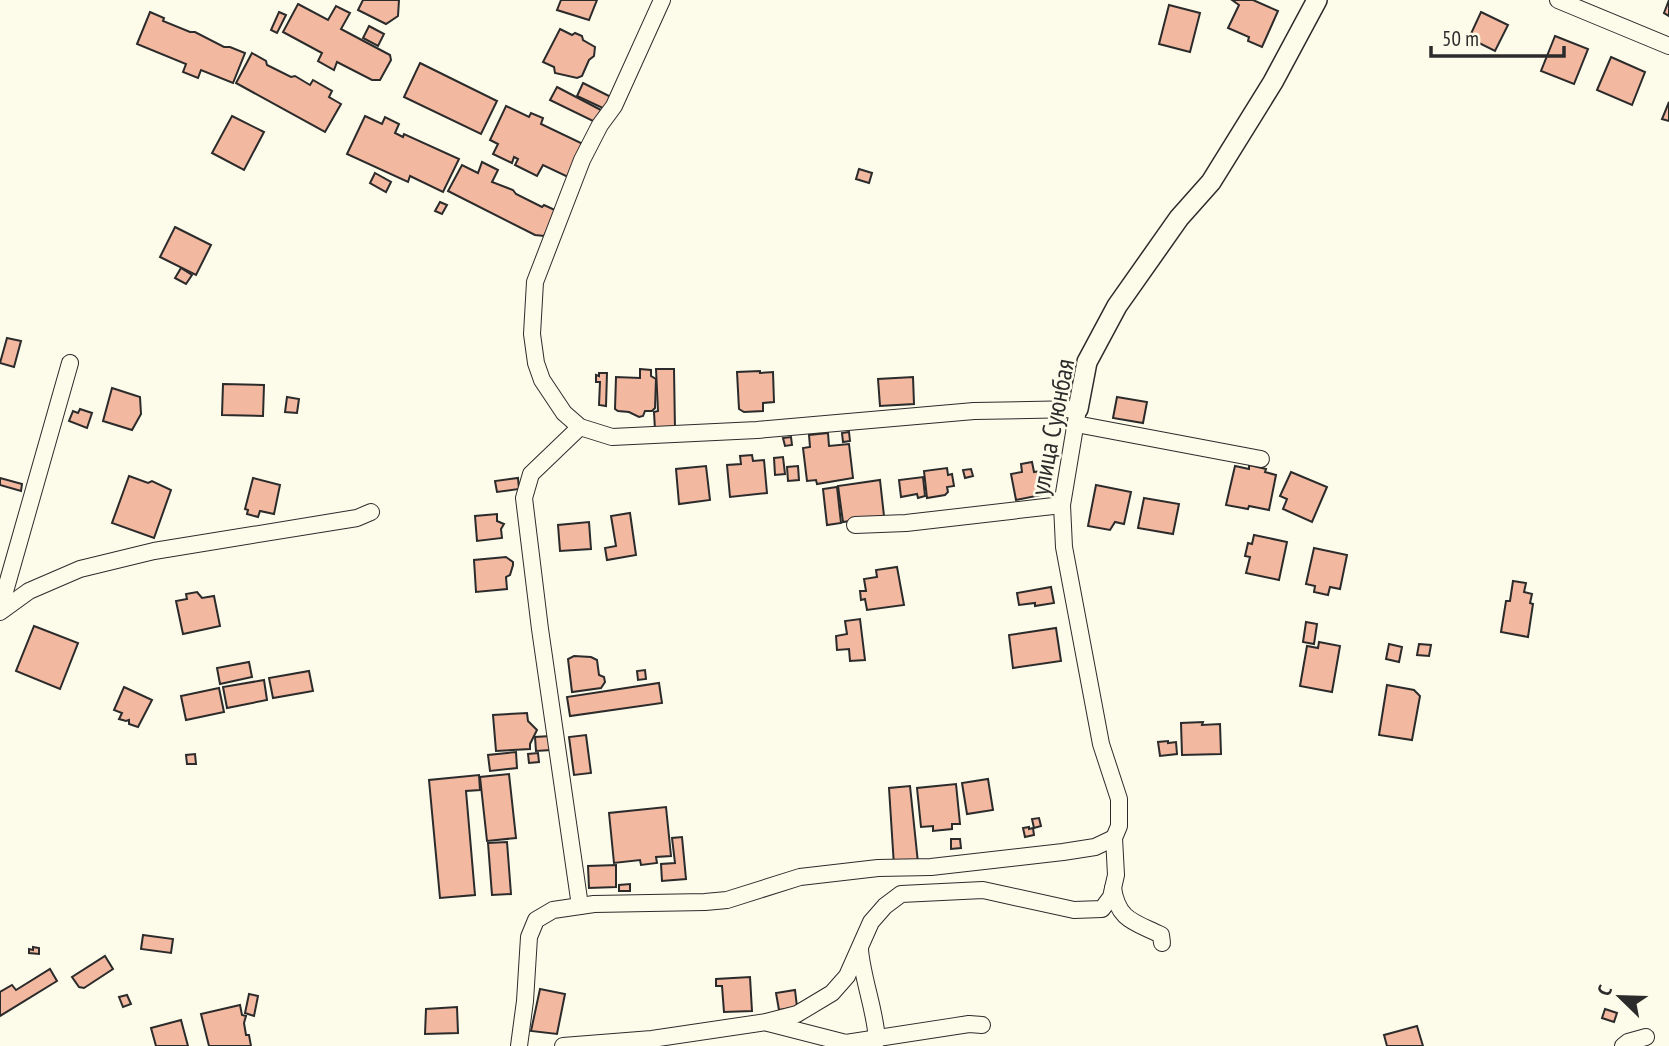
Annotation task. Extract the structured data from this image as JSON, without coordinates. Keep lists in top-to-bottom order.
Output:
{
  "streets": {
    "street": ["улица Суюнбая"]
  },
  "scale_bar": "50 m",
  "north": "top left"
}
